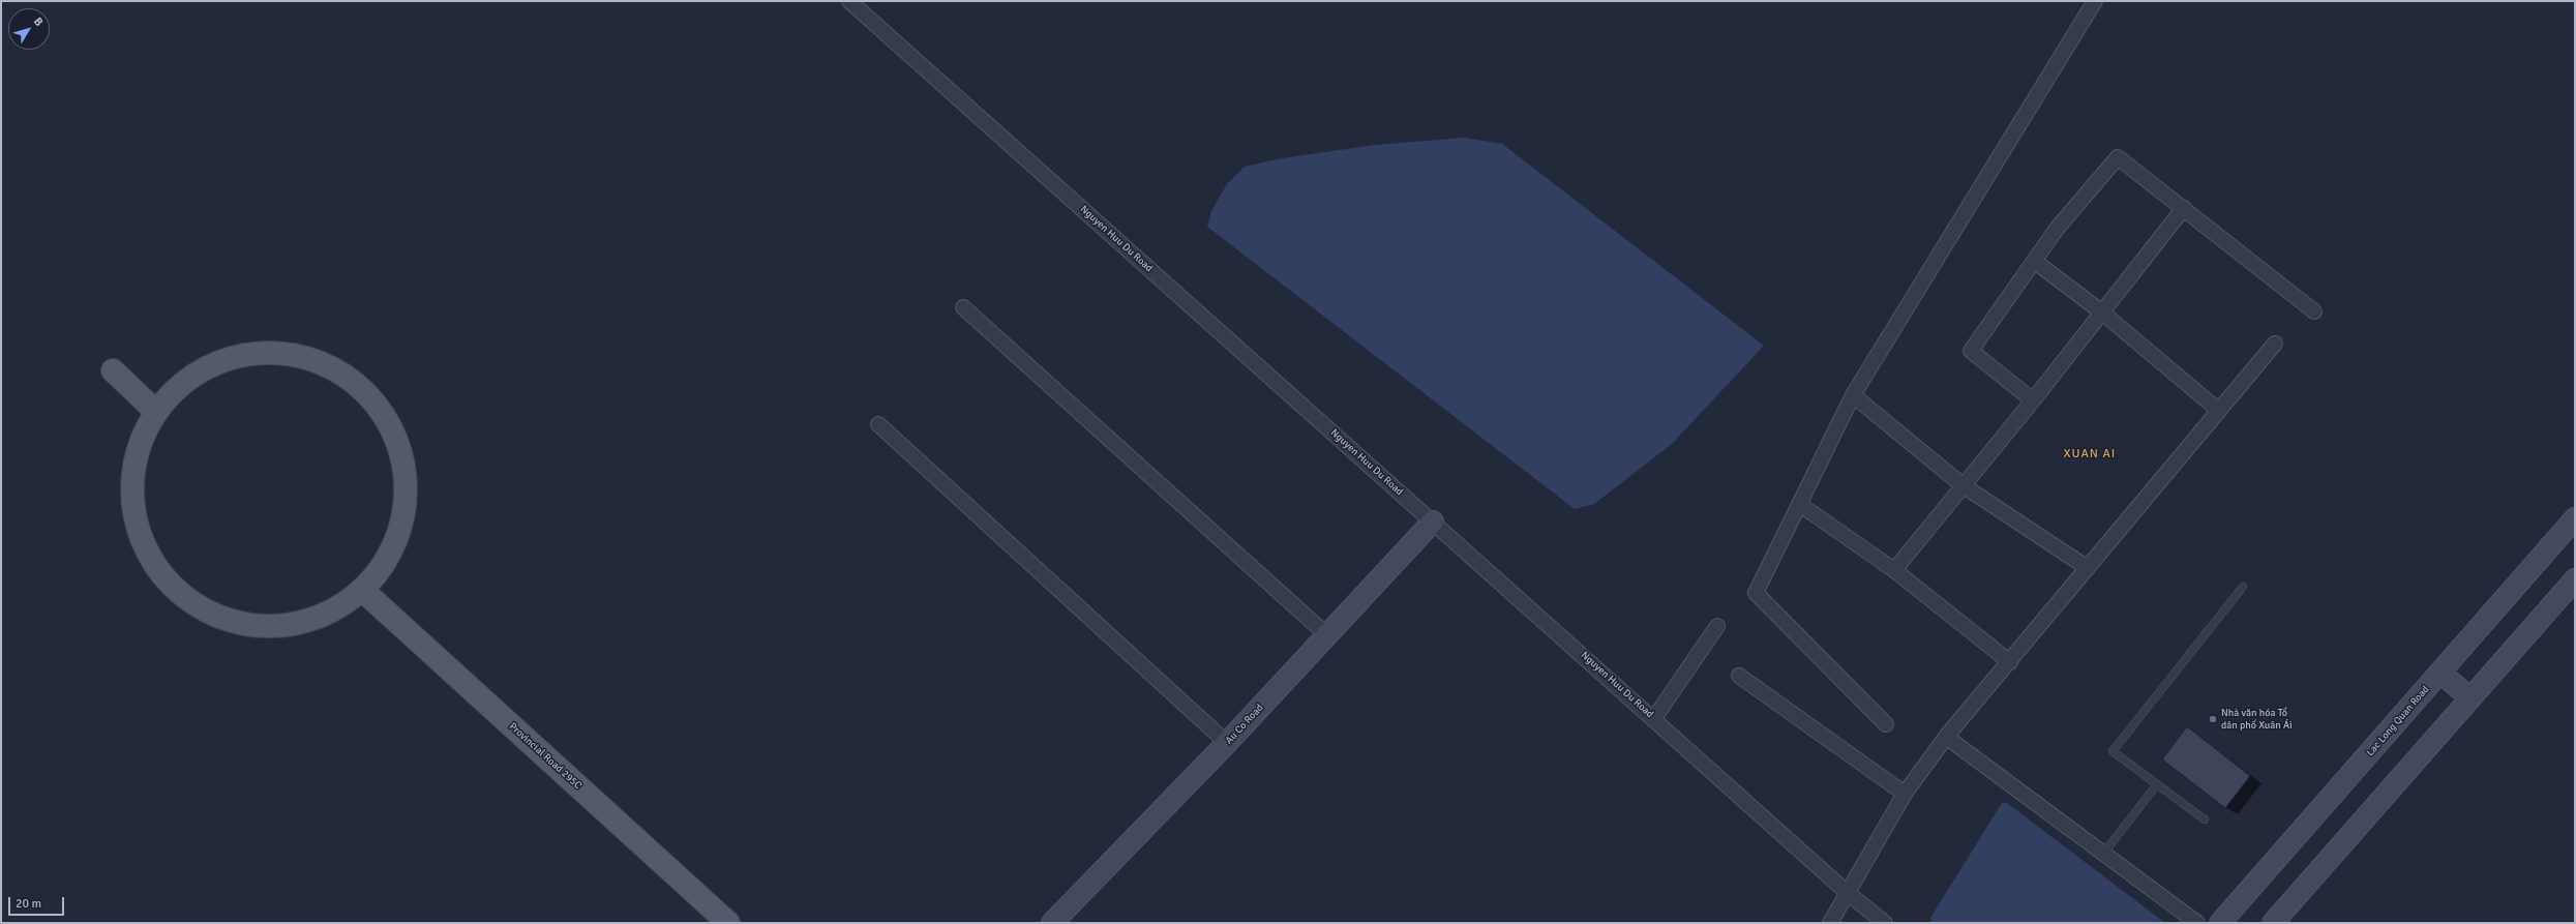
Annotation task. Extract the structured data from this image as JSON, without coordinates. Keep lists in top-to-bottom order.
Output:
{
  "streets": {
    "main road": ["Lac Long Quan Road", "Au Co Road", "Provincial Road 295C"],
    "street": ["Nguyen Huu Du Road"]
  },
  "crossings": [
    ["Nguyen Huu Du Road", "Au Co Road"]
  ],
  "districts": ["XUAN AI"],
  "places": ["Nhà văn hóa Tổ dân phố Xuân Ái"],
  "scale_bar": "20 m",
  "north": "top right"
}
